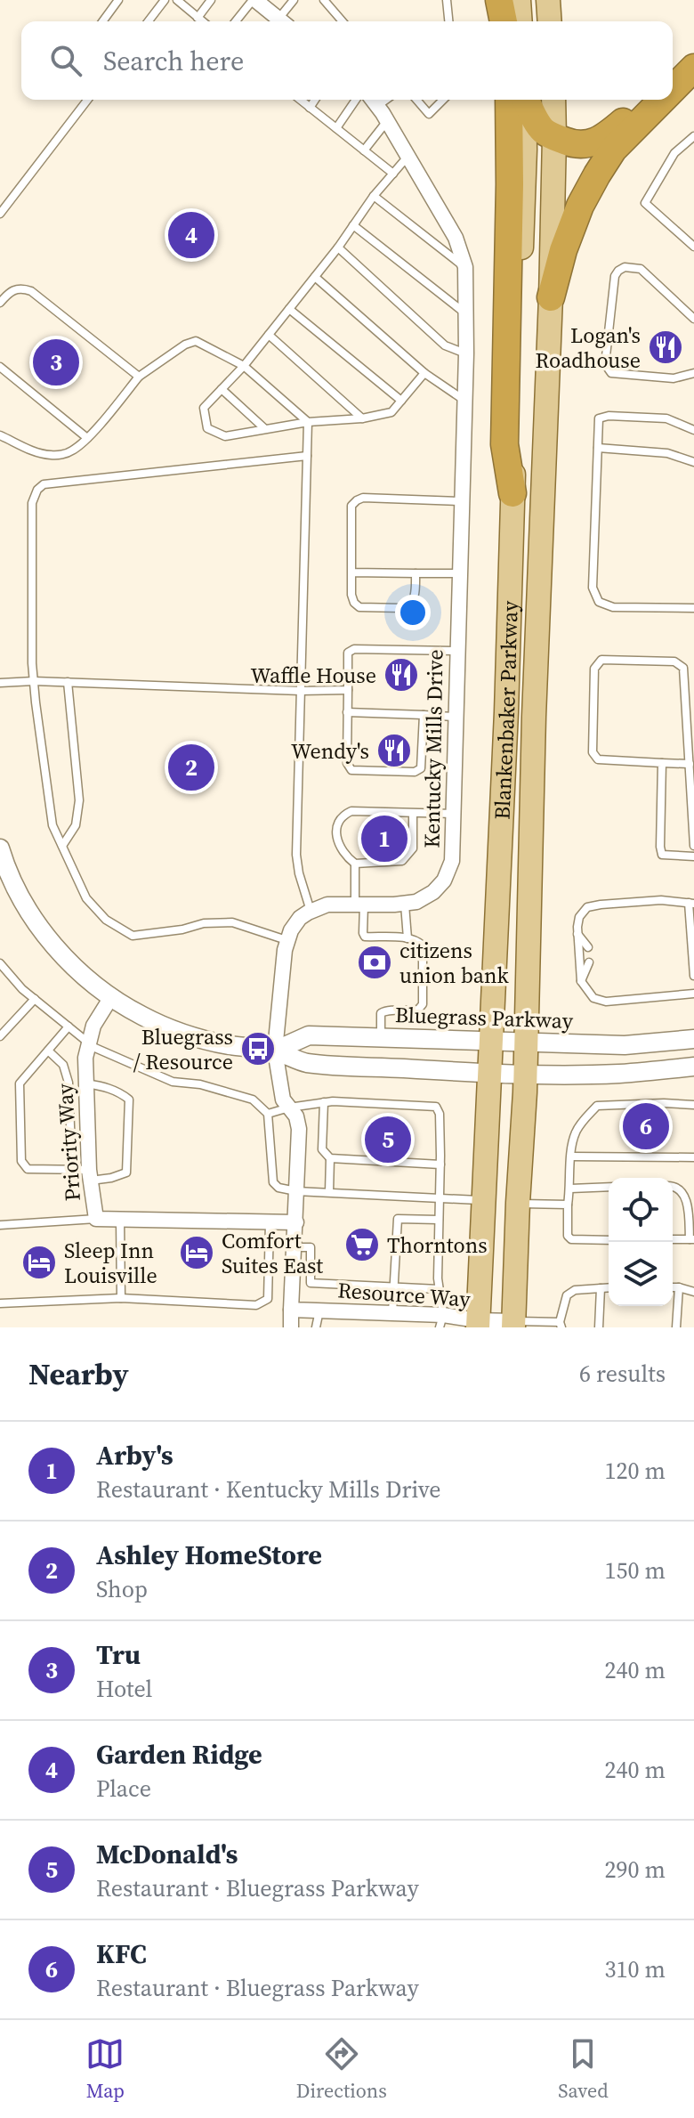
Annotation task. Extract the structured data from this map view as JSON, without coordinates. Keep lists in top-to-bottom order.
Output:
{
  "streets": {
    "main road": ["Blankenbaker Parkway"],
    "street": [
      "Kentucky Mills Drive",
      "Bluegrass Parkway",
      "Priority Way",
      "Resource Way"
    ]
  },
  "crossings": [
    ["Blankenbaker Parkway", "Bluegrass Parkway"],
    ["Blankenbaker Parkway", "Resource Way"]
  ],
  "places": {
    "restaurant": ["Logan's Roadhouse", "Waffle House", "Wendy's"],
    "bank": ["citizens union bank"],
    "bus stop": ["Bluegrass / Resource"],
    "supermarket": ["Thorntons"],
    "hotel": ["Comfort Suites East", "Sleep Inn Louisville"]
  },
  "page": {
    "search": "Search here",
    "pins": [
      "4",
      "3",
      "2",
      "1",
      "6",
      "5"
    ],
    "heading": ["Nearby", "6 results"],
    "list": [
      {
        "mark": "1",
        "name": "Arby's",
        "note": "Restaurant · Kentucky Mills Drive",
        "value": "120 m"
      },
      {
        "mark": "2",
        "name": "Ashley HomeStore",
        "note": "Shop",
        "value": "150 m"
      },
      {
        "mark": "3",
        "name": "Tru",
        "note": "Hotel",
        "value": "240 m"
      },
      {
        "mark": "4",
        "name": "Garden Ridge",
        "note": "Place",
        "value": "240 m"
      },
      {
        "mark": "5",
        "name": "McDonald's",
        "note": "Restaurant · Bluegrass Parkway",
        "value": "290 m"
      },
      {
        "mark": "6",
        "name": "KFC",
        "note": "Restaurant · Bluegrass Parkway",
        "value": "310 m"
      }
    ],
    "nav": ["Map", "Directions", "Saved"]
  }
}
